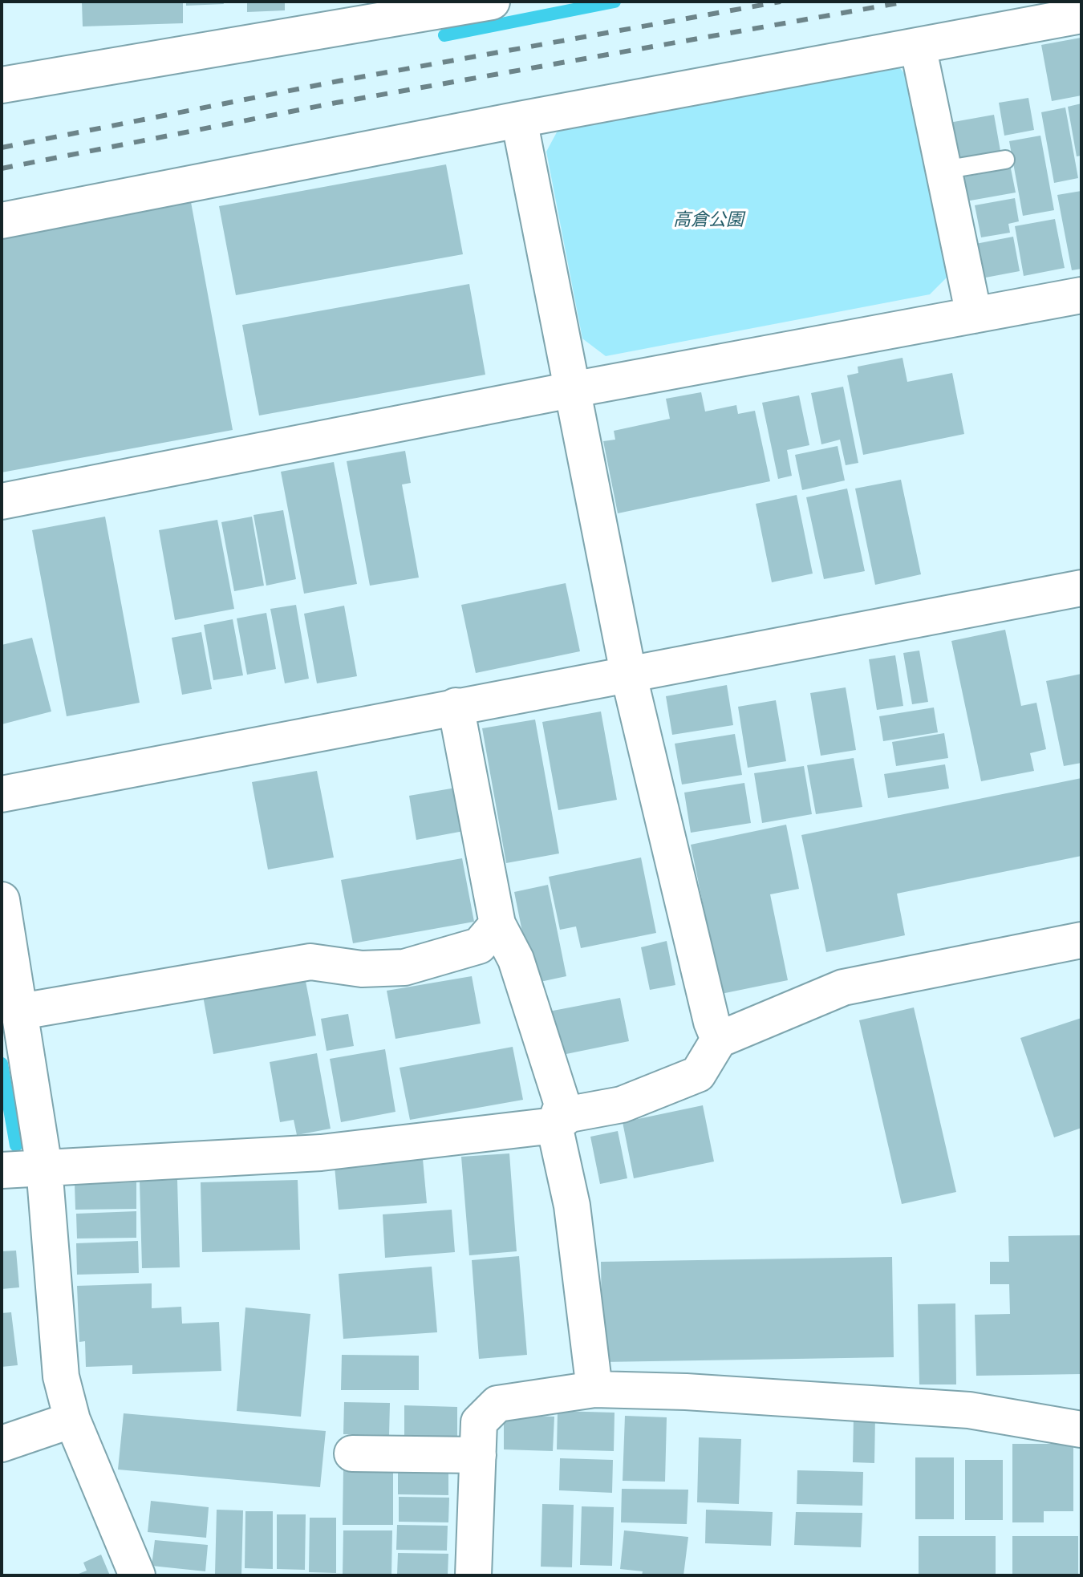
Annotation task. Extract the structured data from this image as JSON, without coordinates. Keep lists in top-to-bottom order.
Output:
{
  "parks": ["高倉公園"]
}
